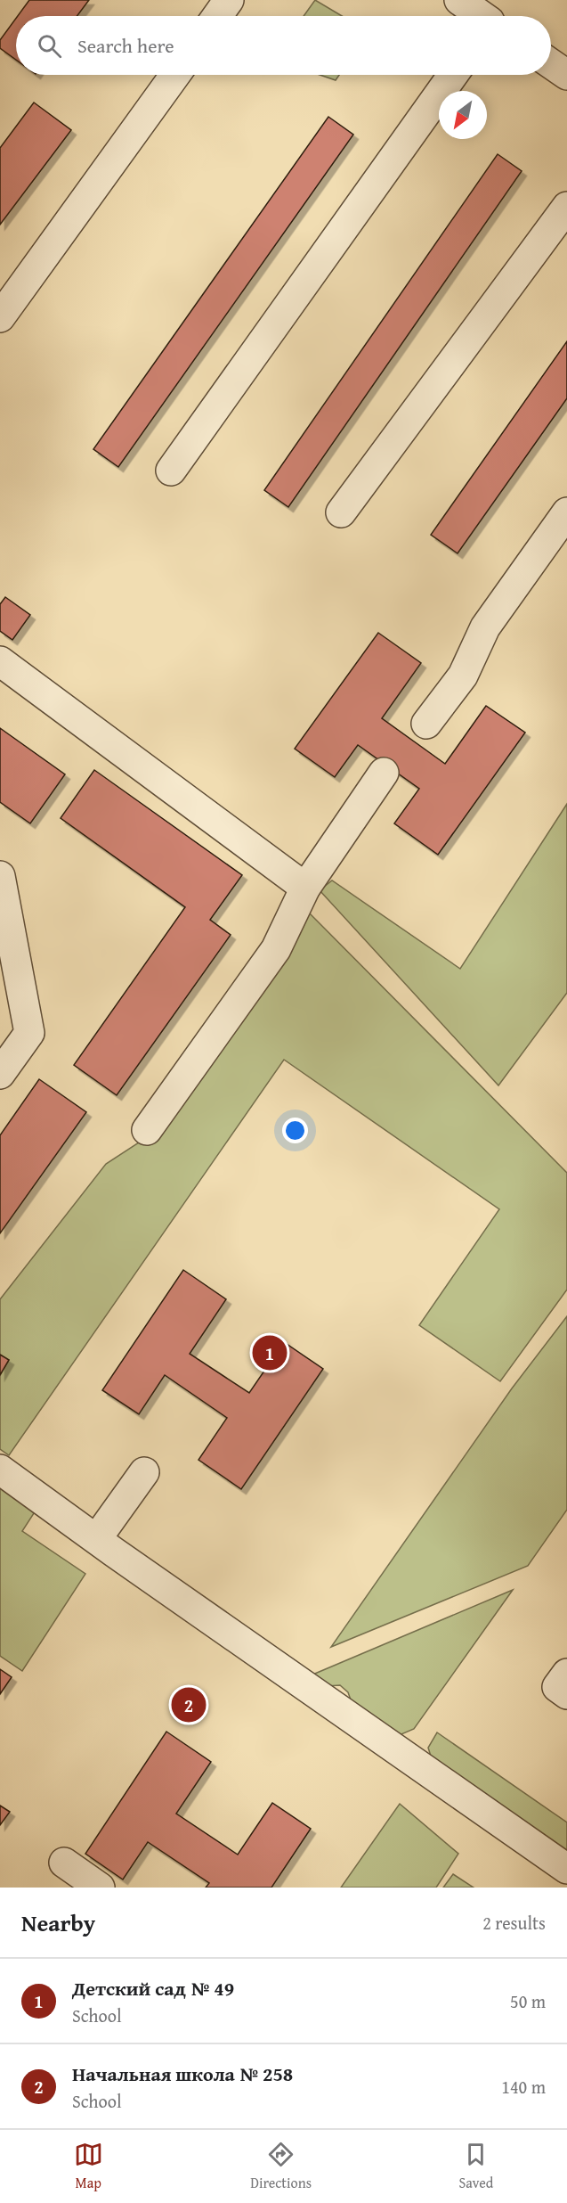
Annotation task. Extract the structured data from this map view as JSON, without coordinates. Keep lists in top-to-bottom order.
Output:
{
  "north": "bottom left",
  "page": {
    "search": "Search here",
    "pins": ["1", "2"],
    "heading": ["Nearby", "2 results"],
    "list": [
      {
        "mark": "1",
        "name": "Детский сад № 49",
        "note": "School",
        "value": "50 m"
      },
      {
        "mark": "2",
        "name": "Начальная школа № 258",
        "note": "School",
        "value": "140 m"
      }
    ],
    "nav": ["Map", "Directions", "Saved"]
  }
}
